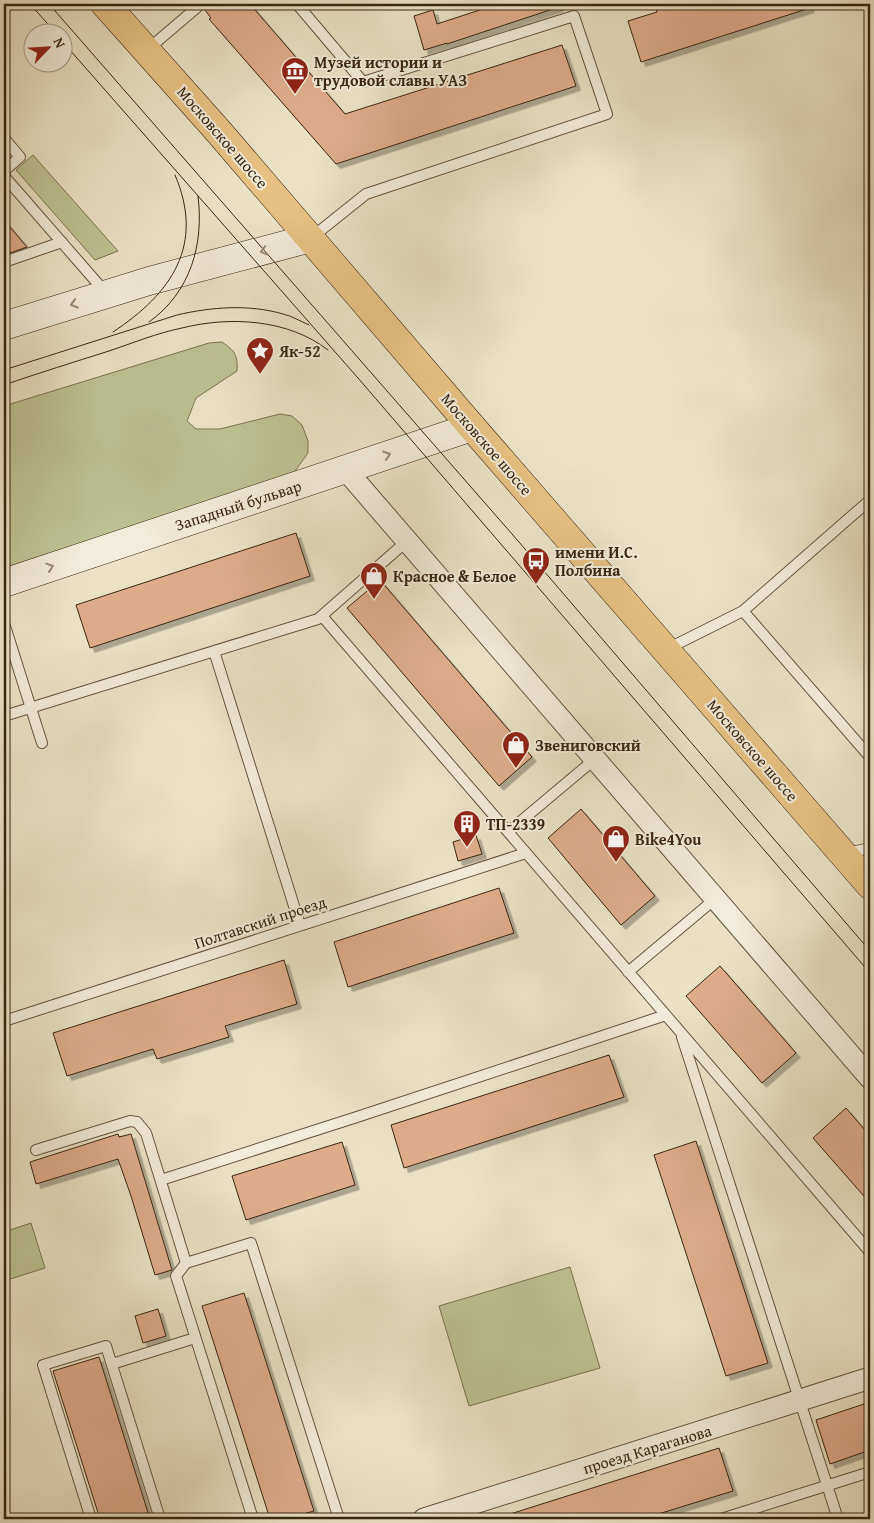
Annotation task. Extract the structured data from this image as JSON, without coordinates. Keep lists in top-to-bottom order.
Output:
{
  "streets": {
    "main road": ["Московское шоссе"],
    "street": ["Западный бульвар", "проезд Караганова"],
    "lane": ["Полтавский проезд"]
  },
  "crossings": [
    ["Московское шоссе", "Западный бульвар"]
  ],
  "places": {
    "museum": ["Музей истории и трудовой славы УАЗ"],
    "place": ["Як-52"],
    "bus stop": ["имени И.С. Полбина"],
    "shop": ["Красное & Белое", "Звениговский", "Bike4You"],
    "building": ["ТП-2339"]
  },
  "north": "top right"
}
